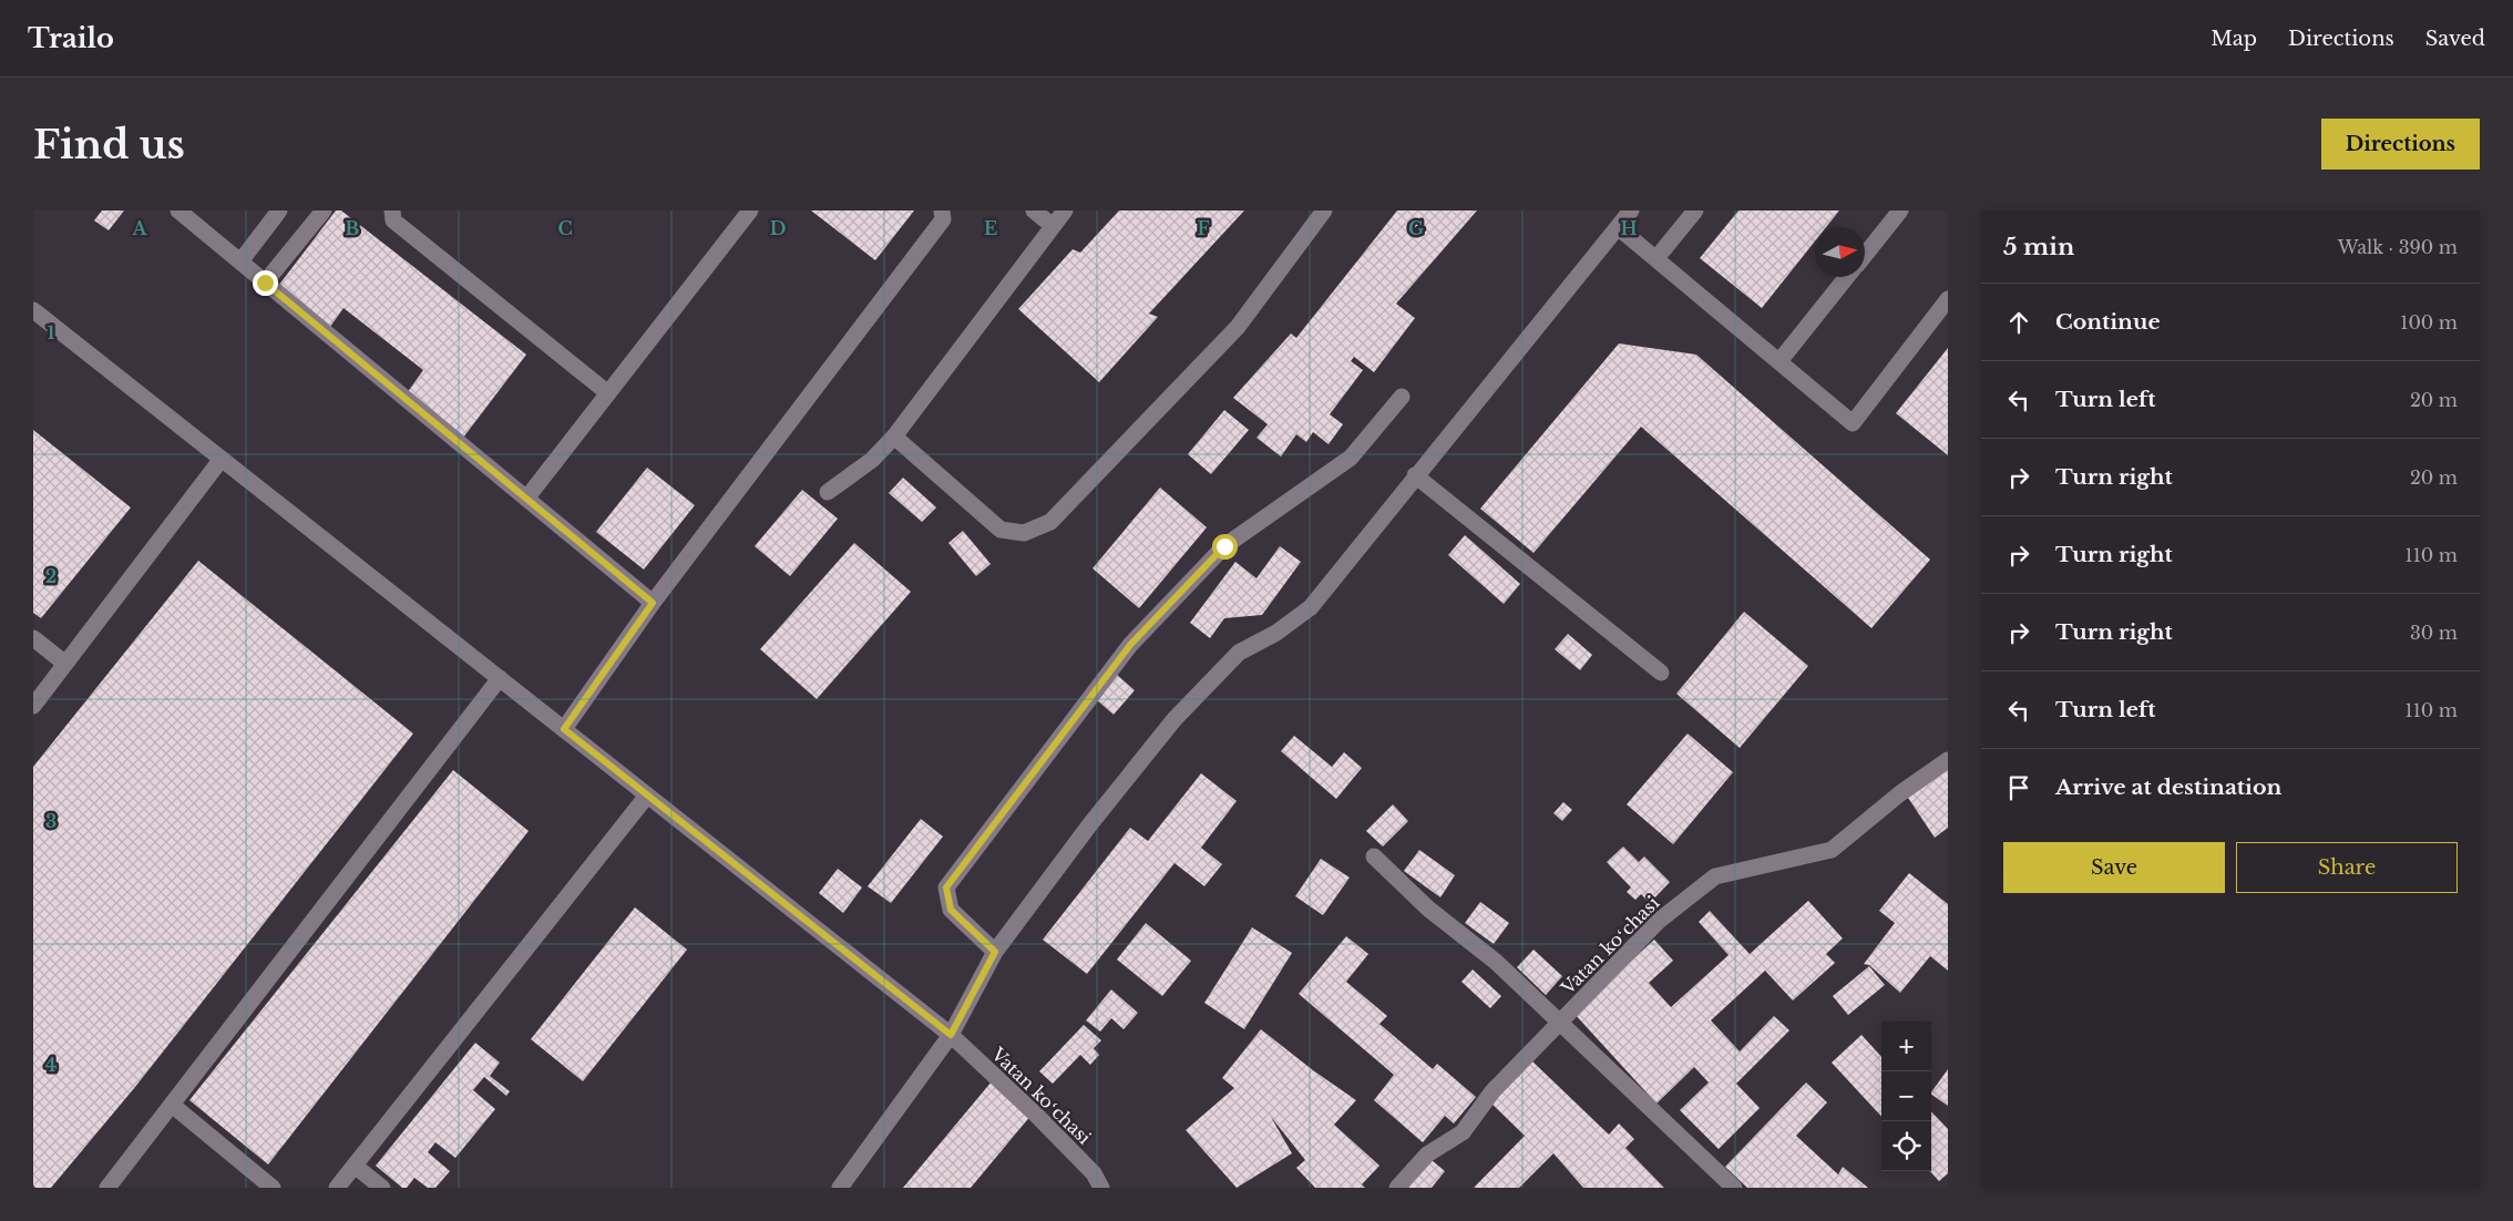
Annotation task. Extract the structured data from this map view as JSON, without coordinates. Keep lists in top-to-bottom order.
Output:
{
  "streets": {
    "street": ["Vatan koʻchasi"]
  },
  "north": "right",
  "page": {
    "header": "Trailo",
    "nav": ["Map", "Directions", "Saved"],
    "buttons": [
      "Directions",
      ["Save", "Share"]
    ],
    "title": "Find us",
    "heading": ["5 min", "Walk · 390 m"],
    "list": [
      ["Continue", "100 m"],
      ["Turn left", "20 m"],
      ["Turn right", "20 m"],
      ["Turn right", "110 m"],
      ["Turn right", "30 m"],
      ["Turn left", "110 m"],
      "Arrive at destination"
    ],
    "map_buttons": ["+", "−"]
  },
  "grid": {
    "columns": [
      "A",
      "B",
      "C",
      "D",
      "E",
      "F",
      "G",
      "H"
    ],
    "rows": [
      "1",
      "2",
      "3",
      "4"
    ]
  }
}
